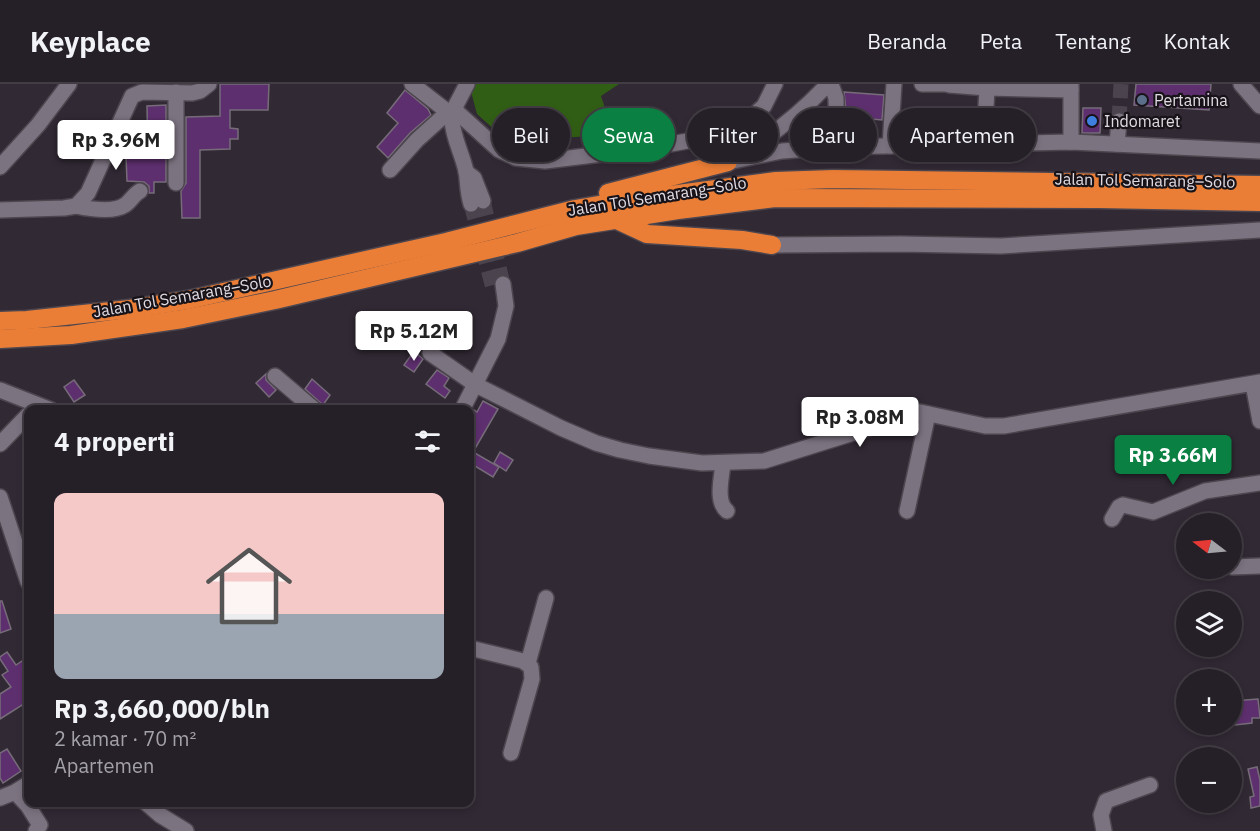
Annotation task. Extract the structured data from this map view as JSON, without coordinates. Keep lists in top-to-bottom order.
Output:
{
  "streets": {
    "highway": ["Jalan Tol Semarang–Solo"]
  },
  "places": ["Pertamina", "Indomaret"],
  "north": "left",
  "page": {
    "header": "Keyplace",
    "nav": [
      "Beranda",
      "Peta",
      "Tentang",
      "Kontak"
    ],
    "chip": [
      "Beli",
      "Sewa",
      "Filter",
      "Baru",
      "Apartemen"
    ],
    "price": [
      "Rp 3.96M",
      "Rp 5.12M",
      "Rp 3.08M",
      "Rp 3.66M"
    ],
    "heading": "4 properti",
    "list": [
      {
        "name": "Rp 3,660,000/bln",
        "note": "2 kamar · 70 m² · Apartemen"
      }
    ],
    "map_buttons": ["+", "−"]
  }
}
